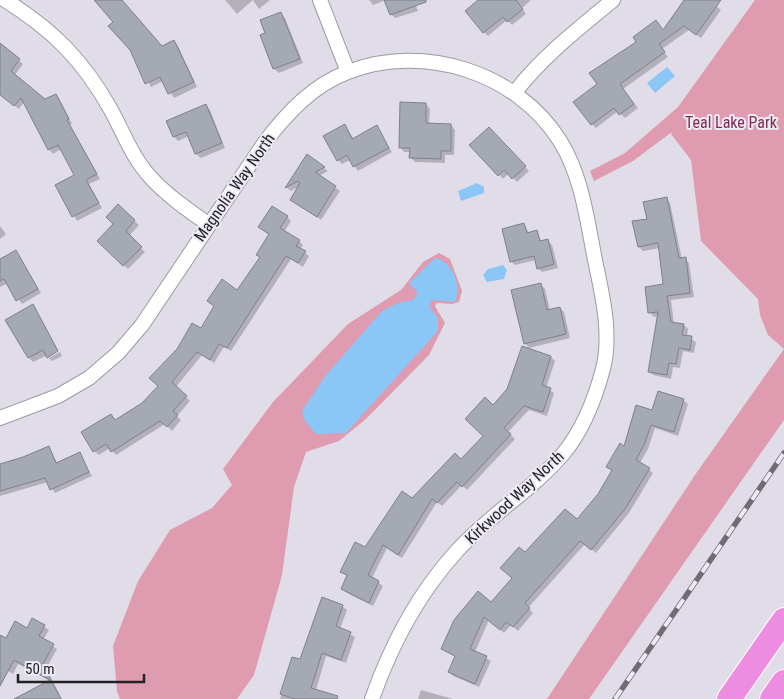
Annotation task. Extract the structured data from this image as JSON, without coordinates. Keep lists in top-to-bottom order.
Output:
{
  "streets": {
    "street": ["Magnolia Way North", "Kirkwood Way North"]
  },
  "crossings": [
    ["Magnolia Way North", "Kirkwood Way North"]
  ],
  "parks": ["Teal Lake Park"],
  "scale_bar": "50 m"
}
